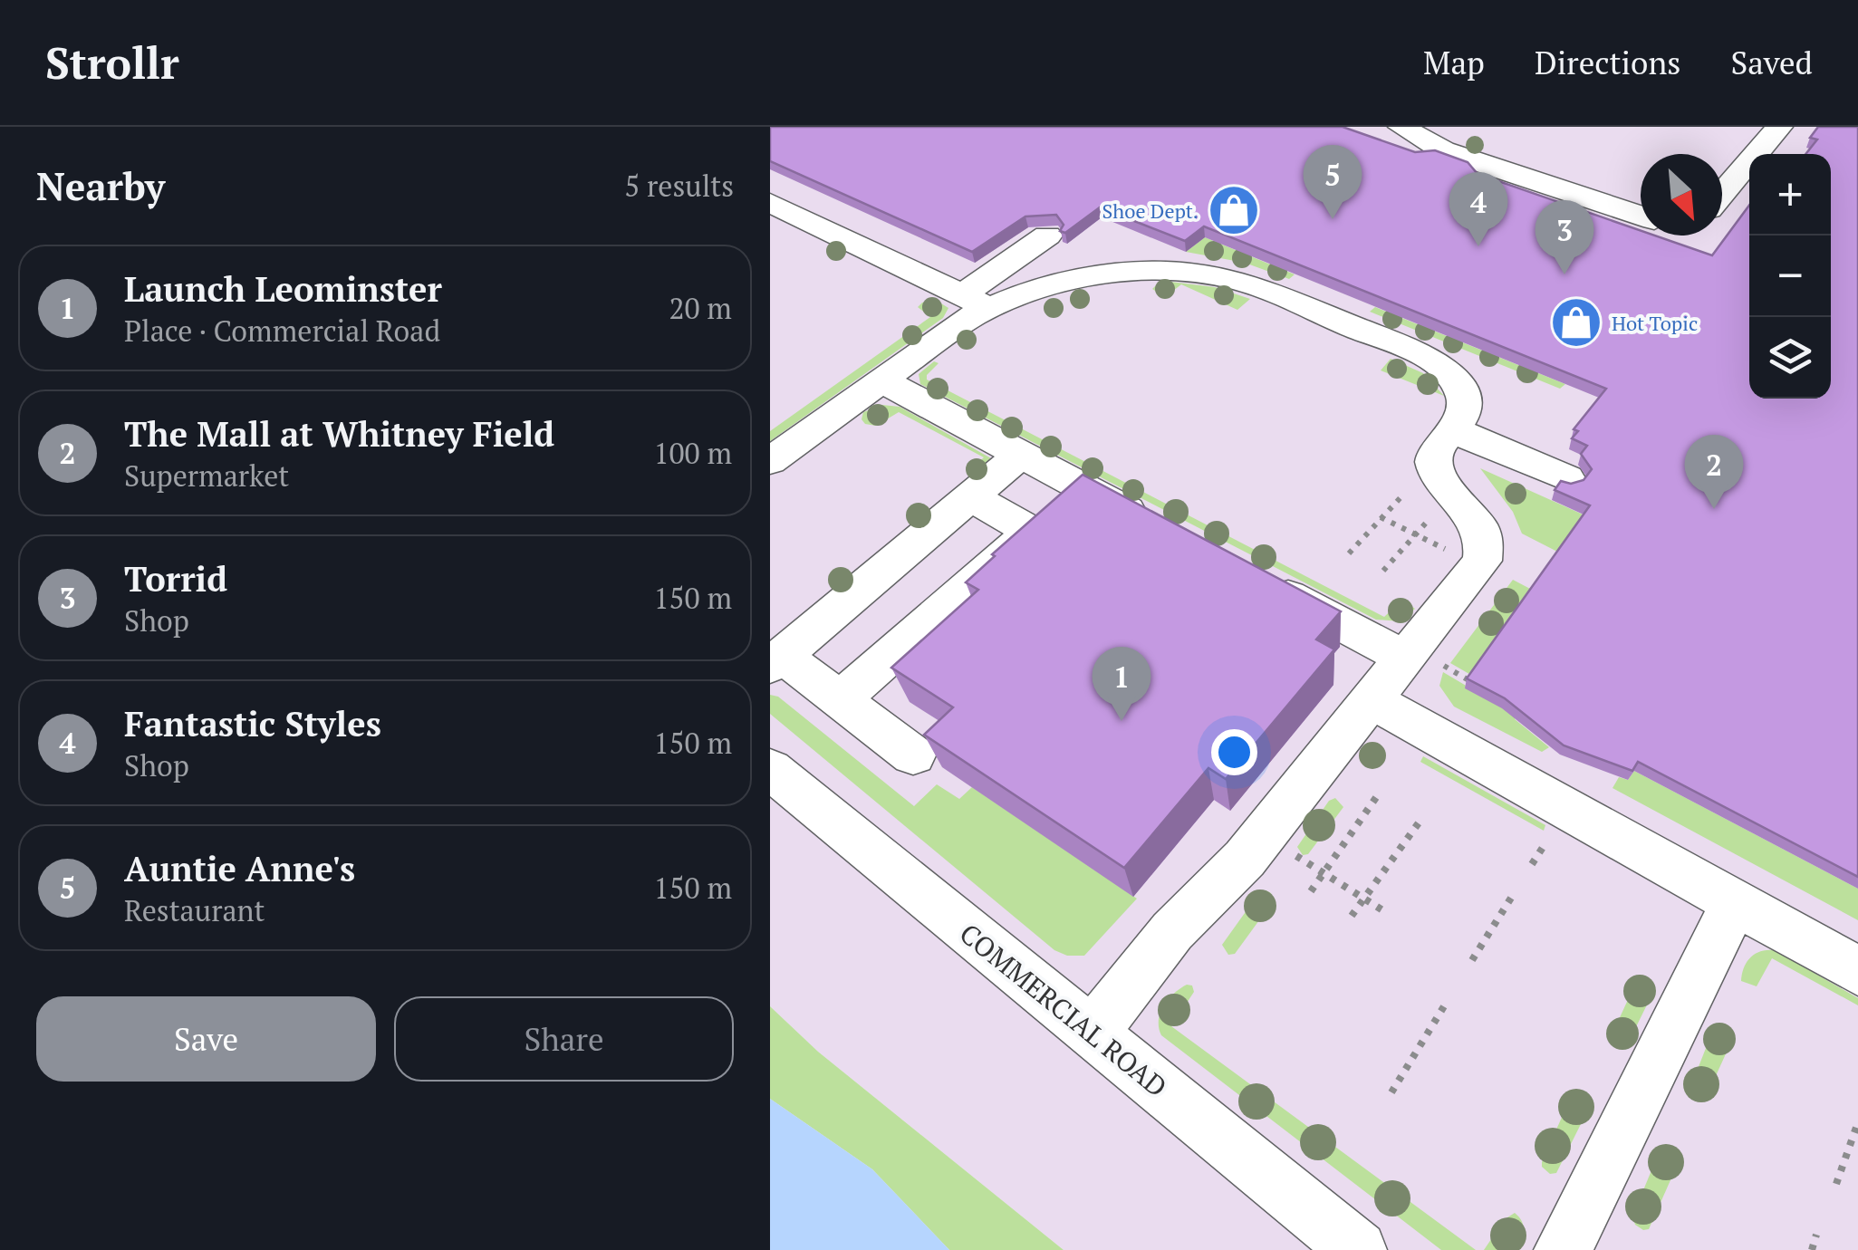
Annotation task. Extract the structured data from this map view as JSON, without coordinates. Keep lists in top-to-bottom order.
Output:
{
  "streets": {
    "street": ["COMMERCIAL ROAD"]
  },
  "places": {
    "shop": ["Shoe Dept.", "Hot Topic"]
  },
  "north": "bottom right",
  "page": {
    "header": "Strollr",
    "nav": ["Map", "Directions", "Saved"],
    "heading": ["Nearby", "5 results"],
    "pins": [
      "5",
      "4",
      "3",
      "2",
      "1"
    ],
    "map_buttons": ["+", "−"],
    "list": [
      {
        "mark": "1",
        "name": "Launch Leominster",
        "note": "Place · Commercial Road",
        "value": "20 m"
      },
      {
        "mark": "2",
        "name": "The Mall at Whitney Field",
        "note": "Supermarket",
        "value": "100 m"
      },
      {
        "mark": "3",
        "name": "Torrid",
        "note": "Shop",
        "value": "150 m"
      },
      {
        "mark": "4",
        "name": "Fantastic Styles",
        "note": "Shop",
        "value": "150 m"
      },
      {
        "mark": "5",
        "name": "Auntie Anne's",
        "note": "Restaurant",
        "value": "150 m"
      }
    ],
    "buttons": ["Save", "Share"]
  }
}
